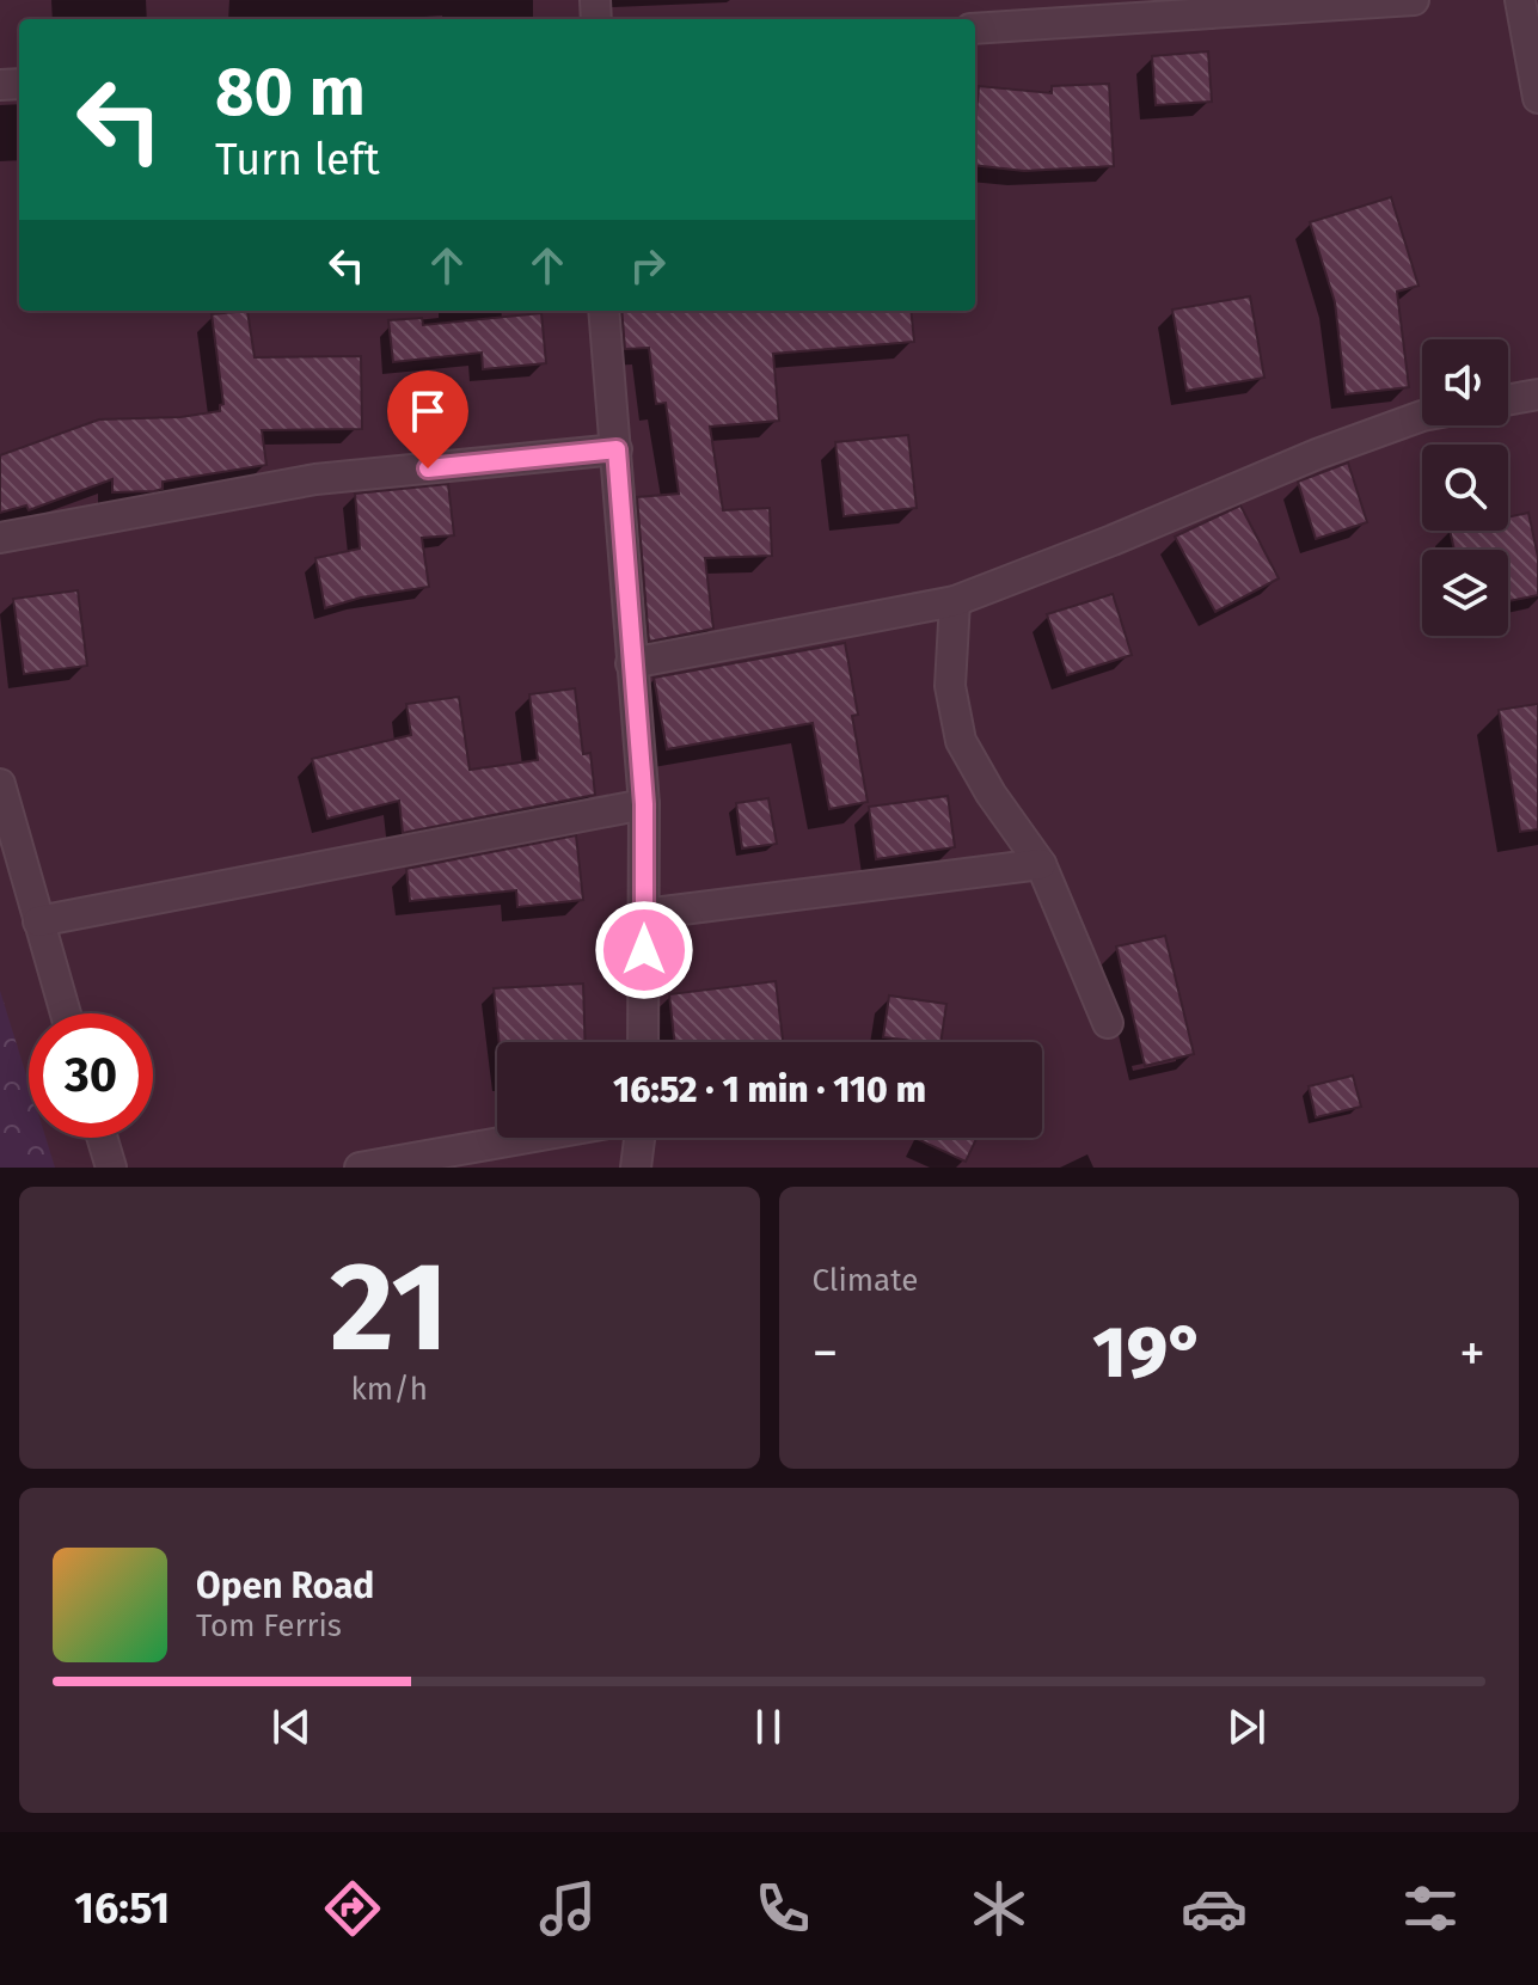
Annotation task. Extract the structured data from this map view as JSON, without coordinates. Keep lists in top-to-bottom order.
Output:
{
  "page": {
    "turn": ["80 m", "Turn left"],
    "limit": "30",
    "trip": "16:52 · 1 min · 110 m",
    "tile": [
      ["21", "km/h"],
      "Climate"
    ],
    "heat": ["−", "19°", "+"],
    "song": ["Open Road", "Tom Ferris"],
    "tabs": "16:51"
  }
}
